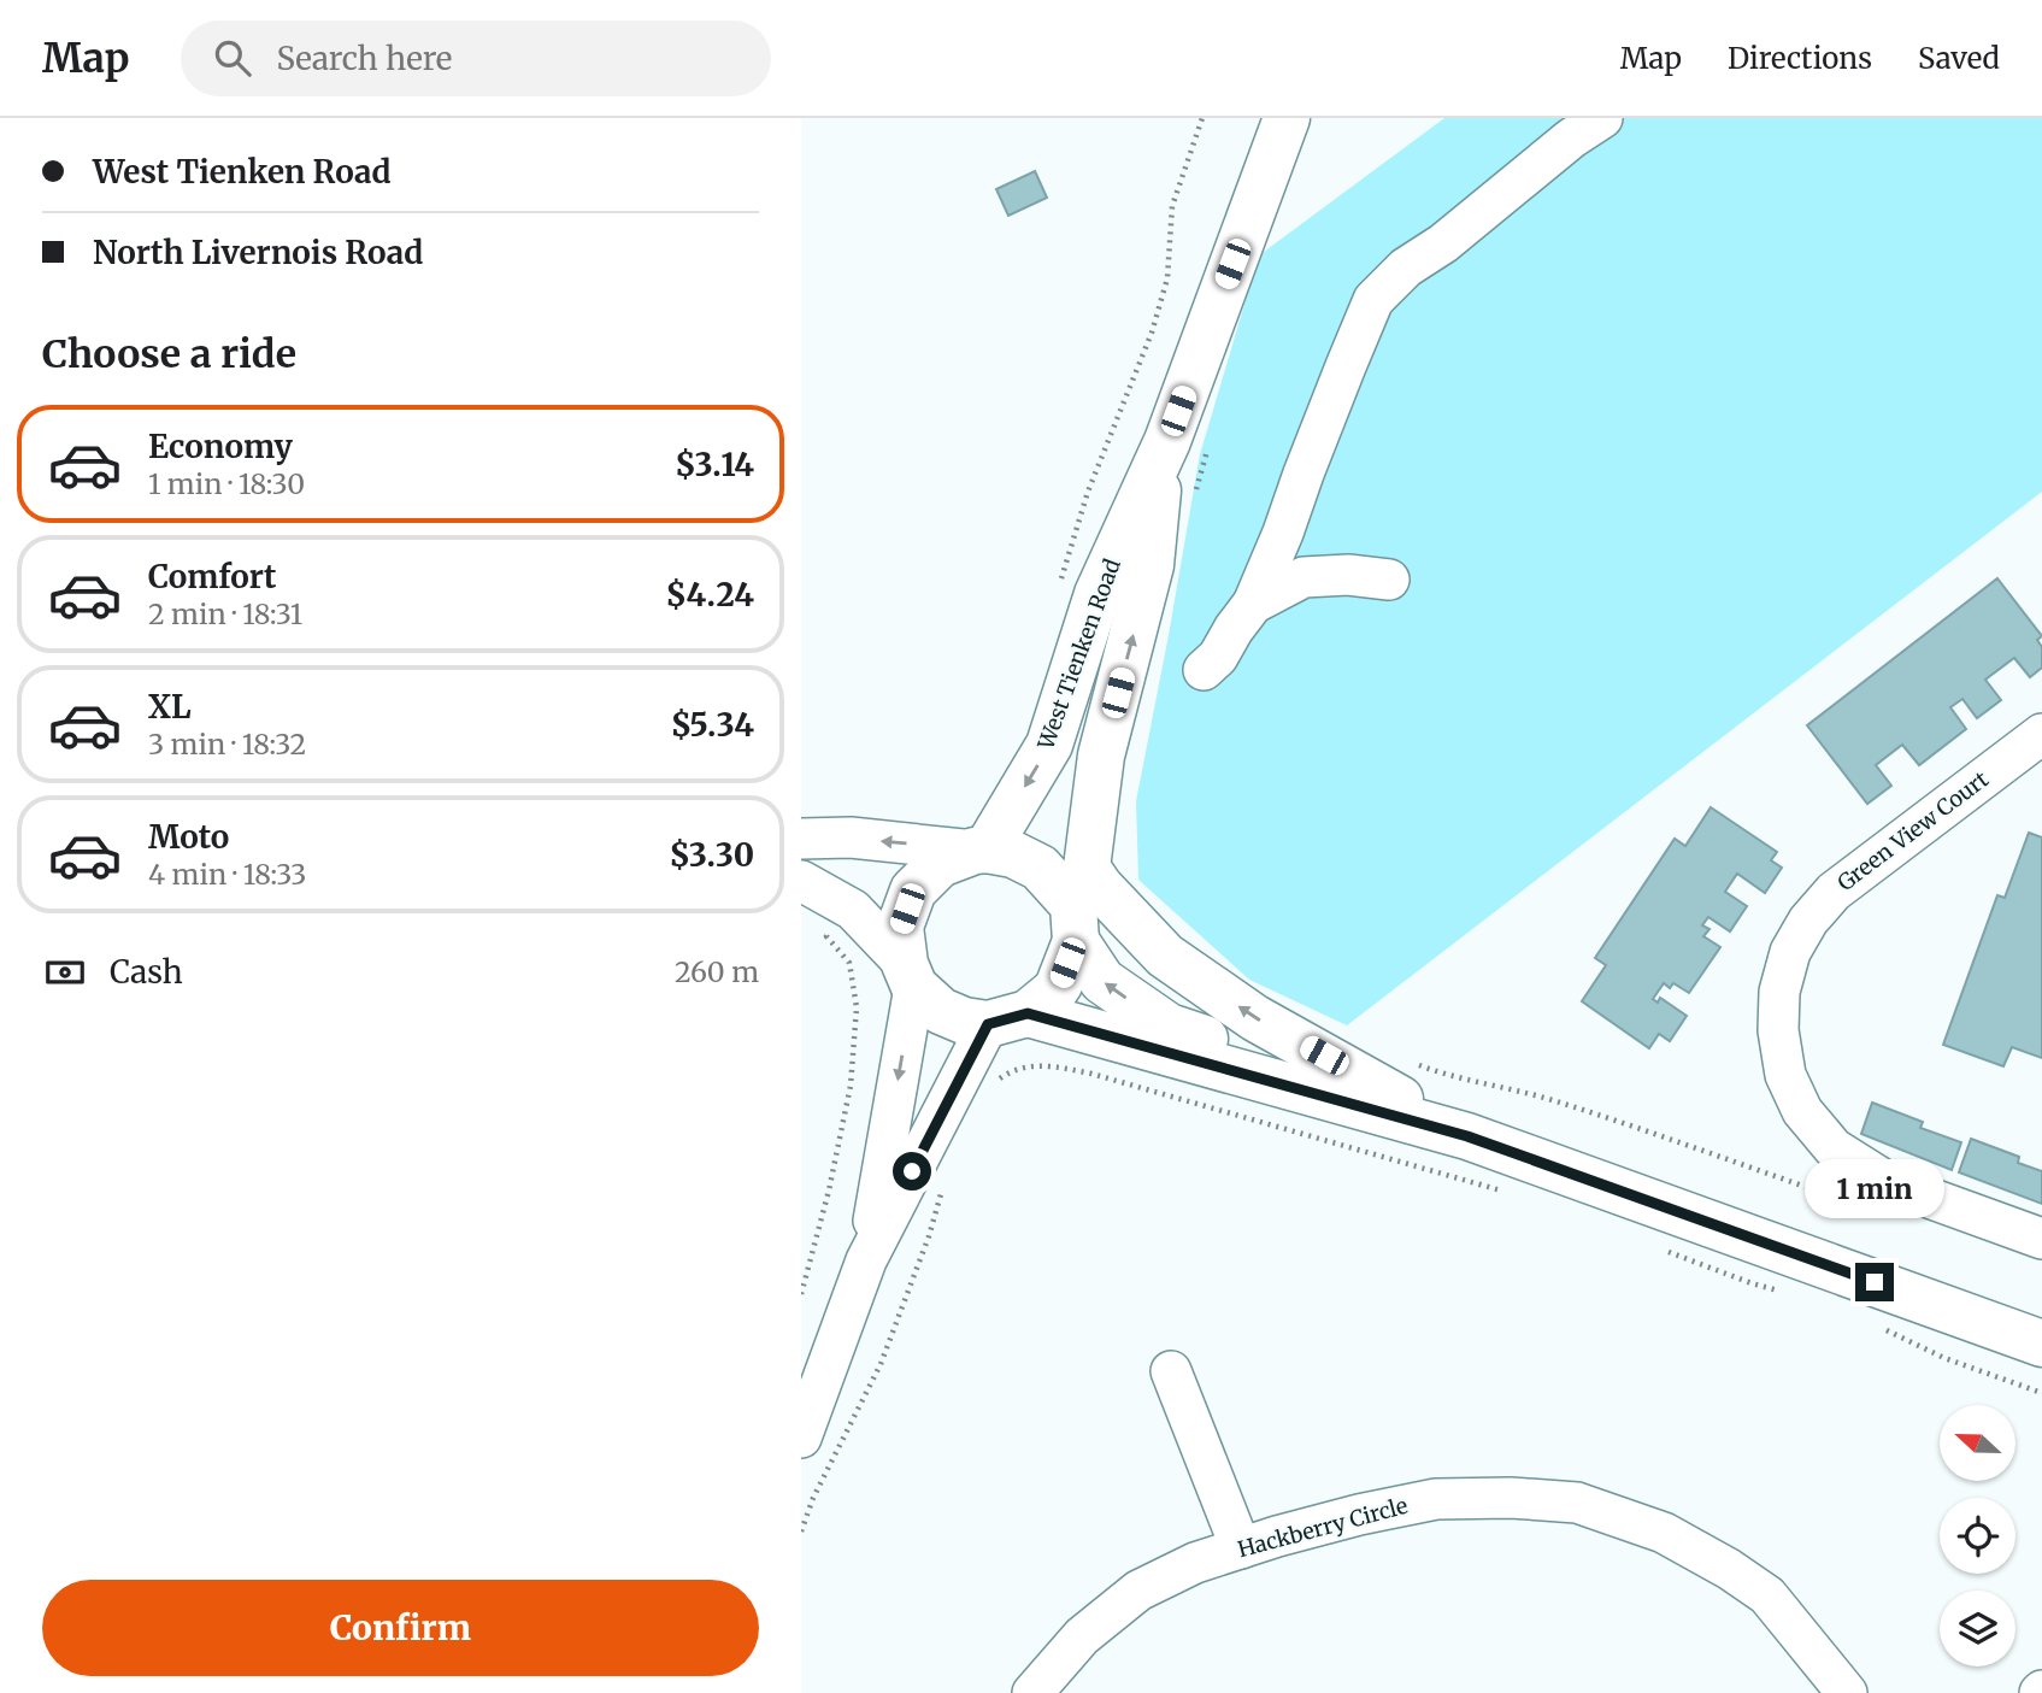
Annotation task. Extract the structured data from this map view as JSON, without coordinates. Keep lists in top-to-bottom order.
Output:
{
  "streets": {
    "main road": ["West Tienken Road"],
    "street": ["Green View Court", "Hackberry Circle"]
  },
  "north": "left",
  "page": {
    "header": "Map",
    "search": "Search here",
    "nav": ["Map", "Directions", "Saved"],
    "banner": ["West Tienken Road", "North Livernois Road"],
    "heading": "Choose a ride",
    "list": [
      {
        "name": "Economy",
        "note": "1 min · 18:30",
        "value": "$3.14"
      },
      {
        "name": "Comfort",
        "note": "2 min · 18:31",
        "value": "$4.24"
      },
      {
        "name": "XL",
        "note": "3 min · 18:32",
        "value": "$5.34"
      },
      {
        "name": "Moto",
        "note": "4 min · 18:33",
        "value": "$3.30"
      }
    ],
    "pay": ["Cash", "260 m"],
    "bubble": "1 min",
    "buttons": "Confirm"
  }
}
